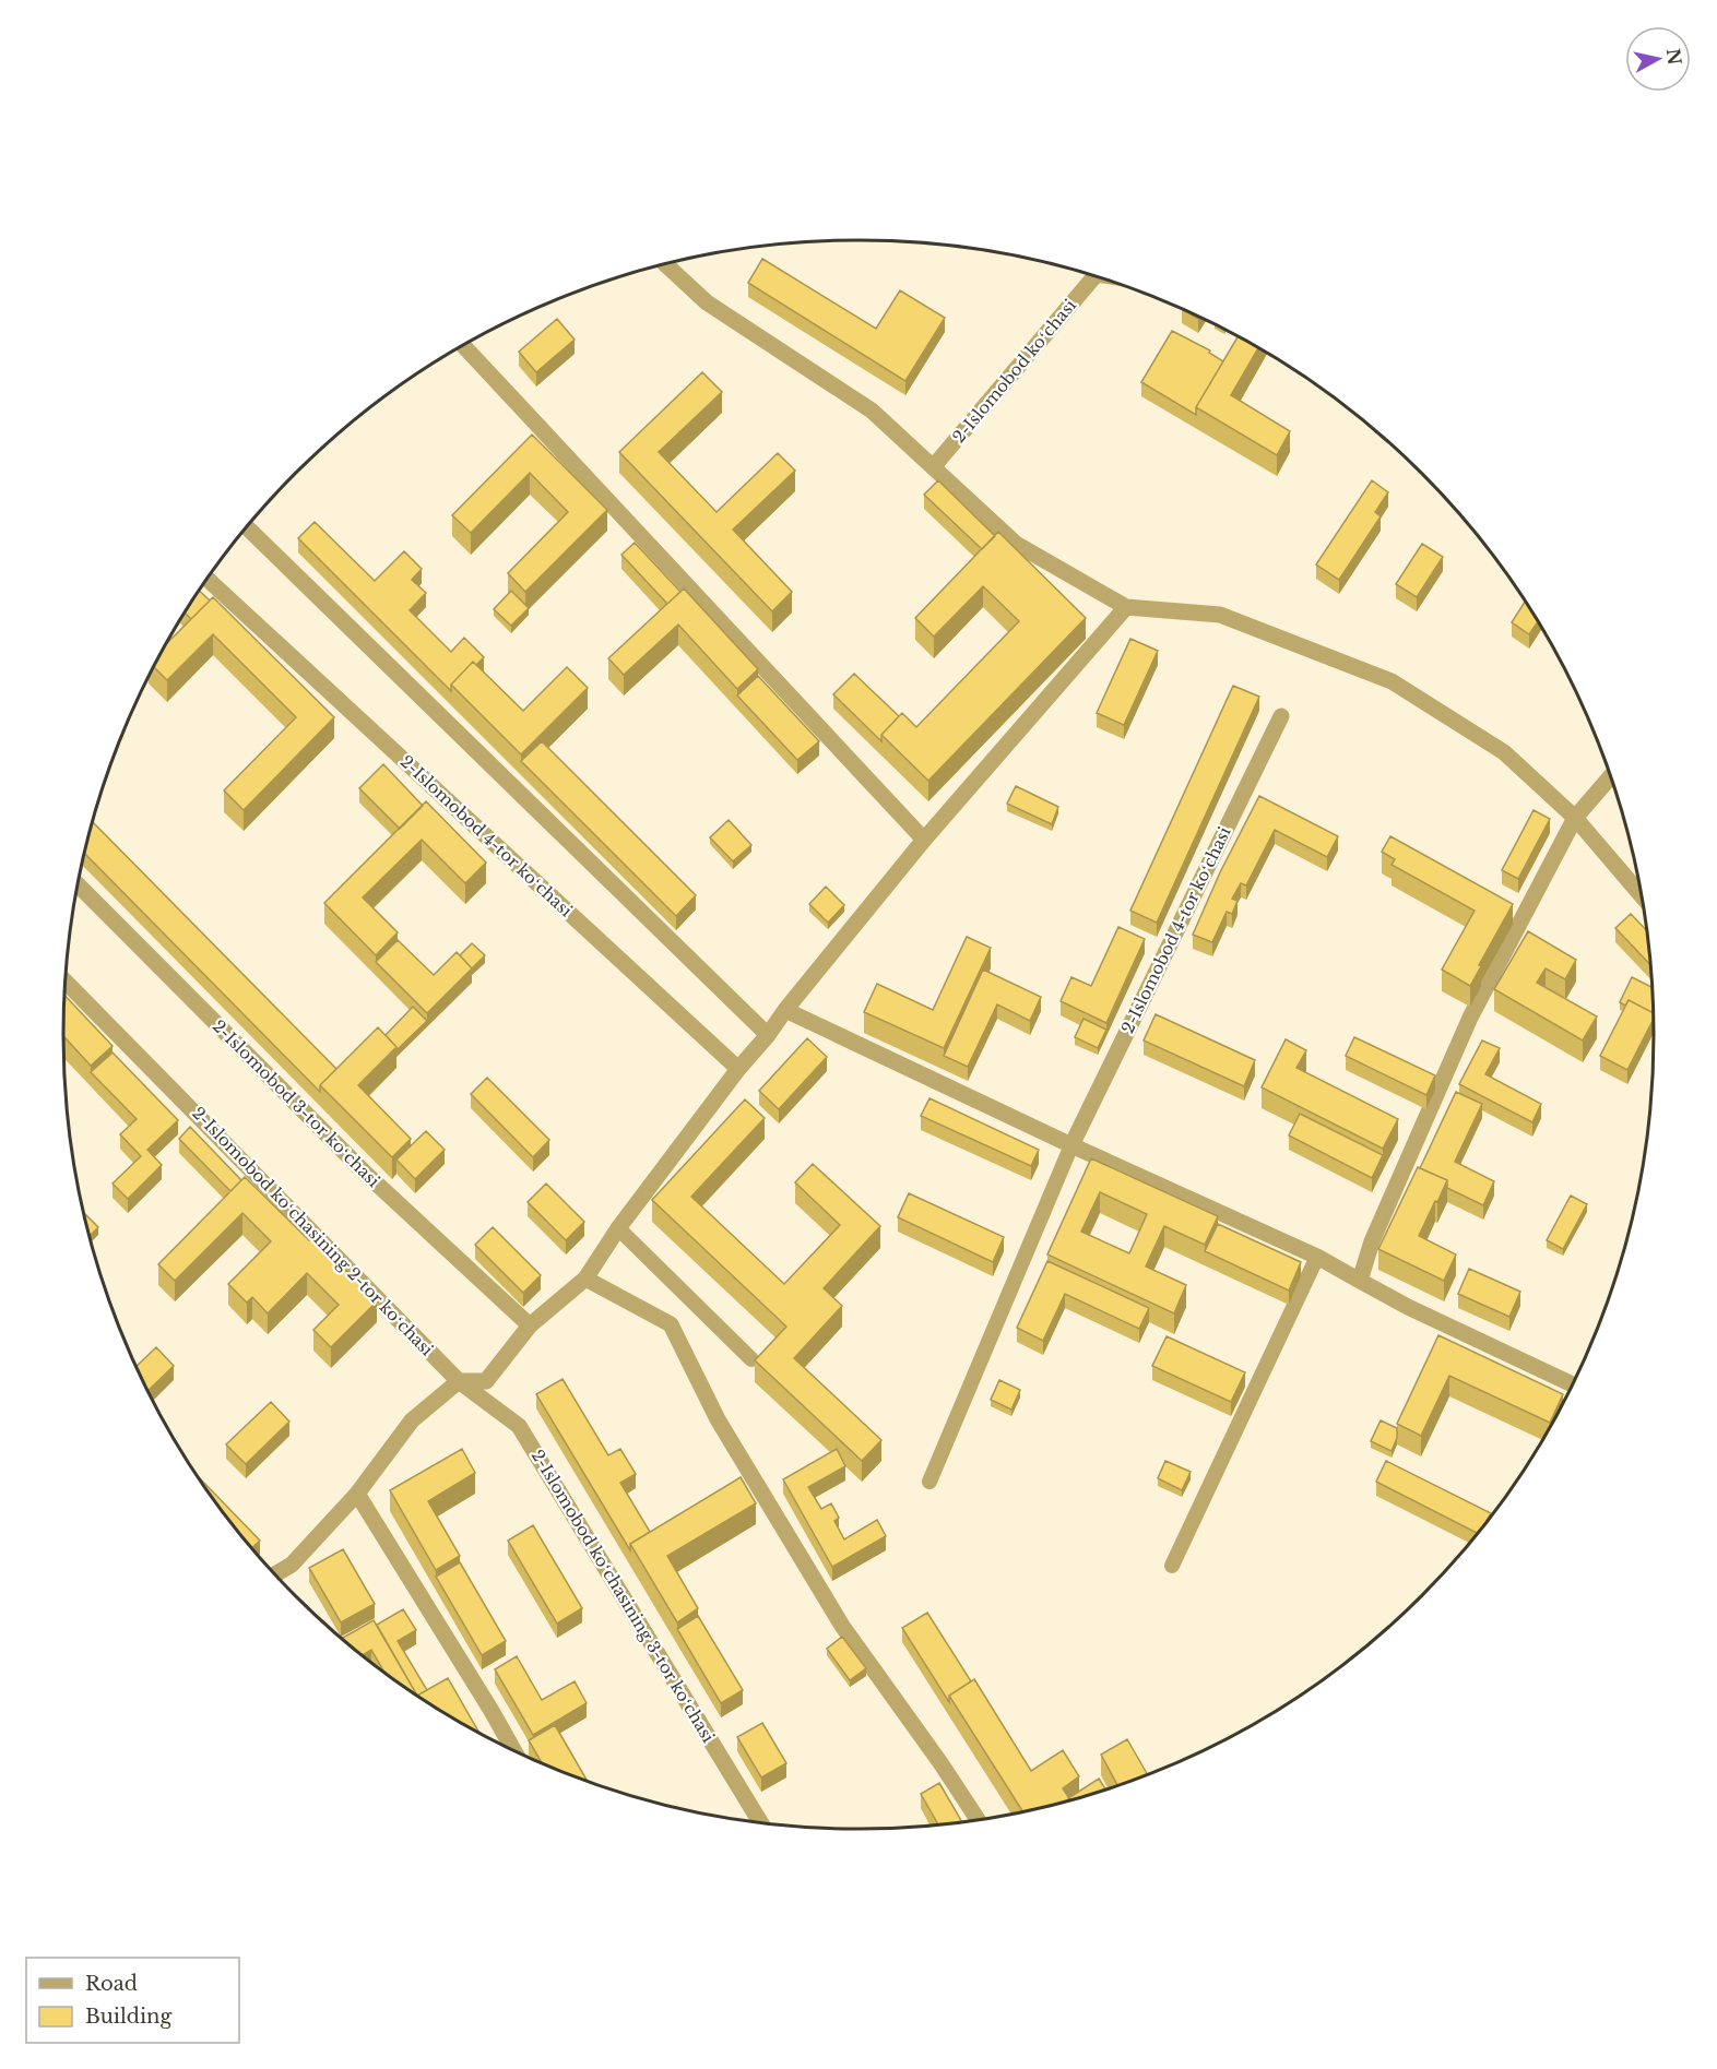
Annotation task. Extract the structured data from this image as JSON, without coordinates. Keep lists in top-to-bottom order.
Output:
{
  "streets": {
    "street": [
      "2-Islomobod koʻchasi",
      "2-Islomobod 4-tor koʻchasi",
      "2-Islomobod 3-tor koʻchasi",
      "2-Islomobod koʻchasining 2-tor koʻchasi",
      "2-Islomobod koʻchasining 3-tor koʻchasi"
    ]
  },
  "crossings": [
    ["2-Islomobod koʻchasining 2-tor koʻchasi", "2-Islomobod koʻchasining 3-tor koʻchasi"]
  ],
  "legend": ["Road", "Building"],
  "north": "right"
}
